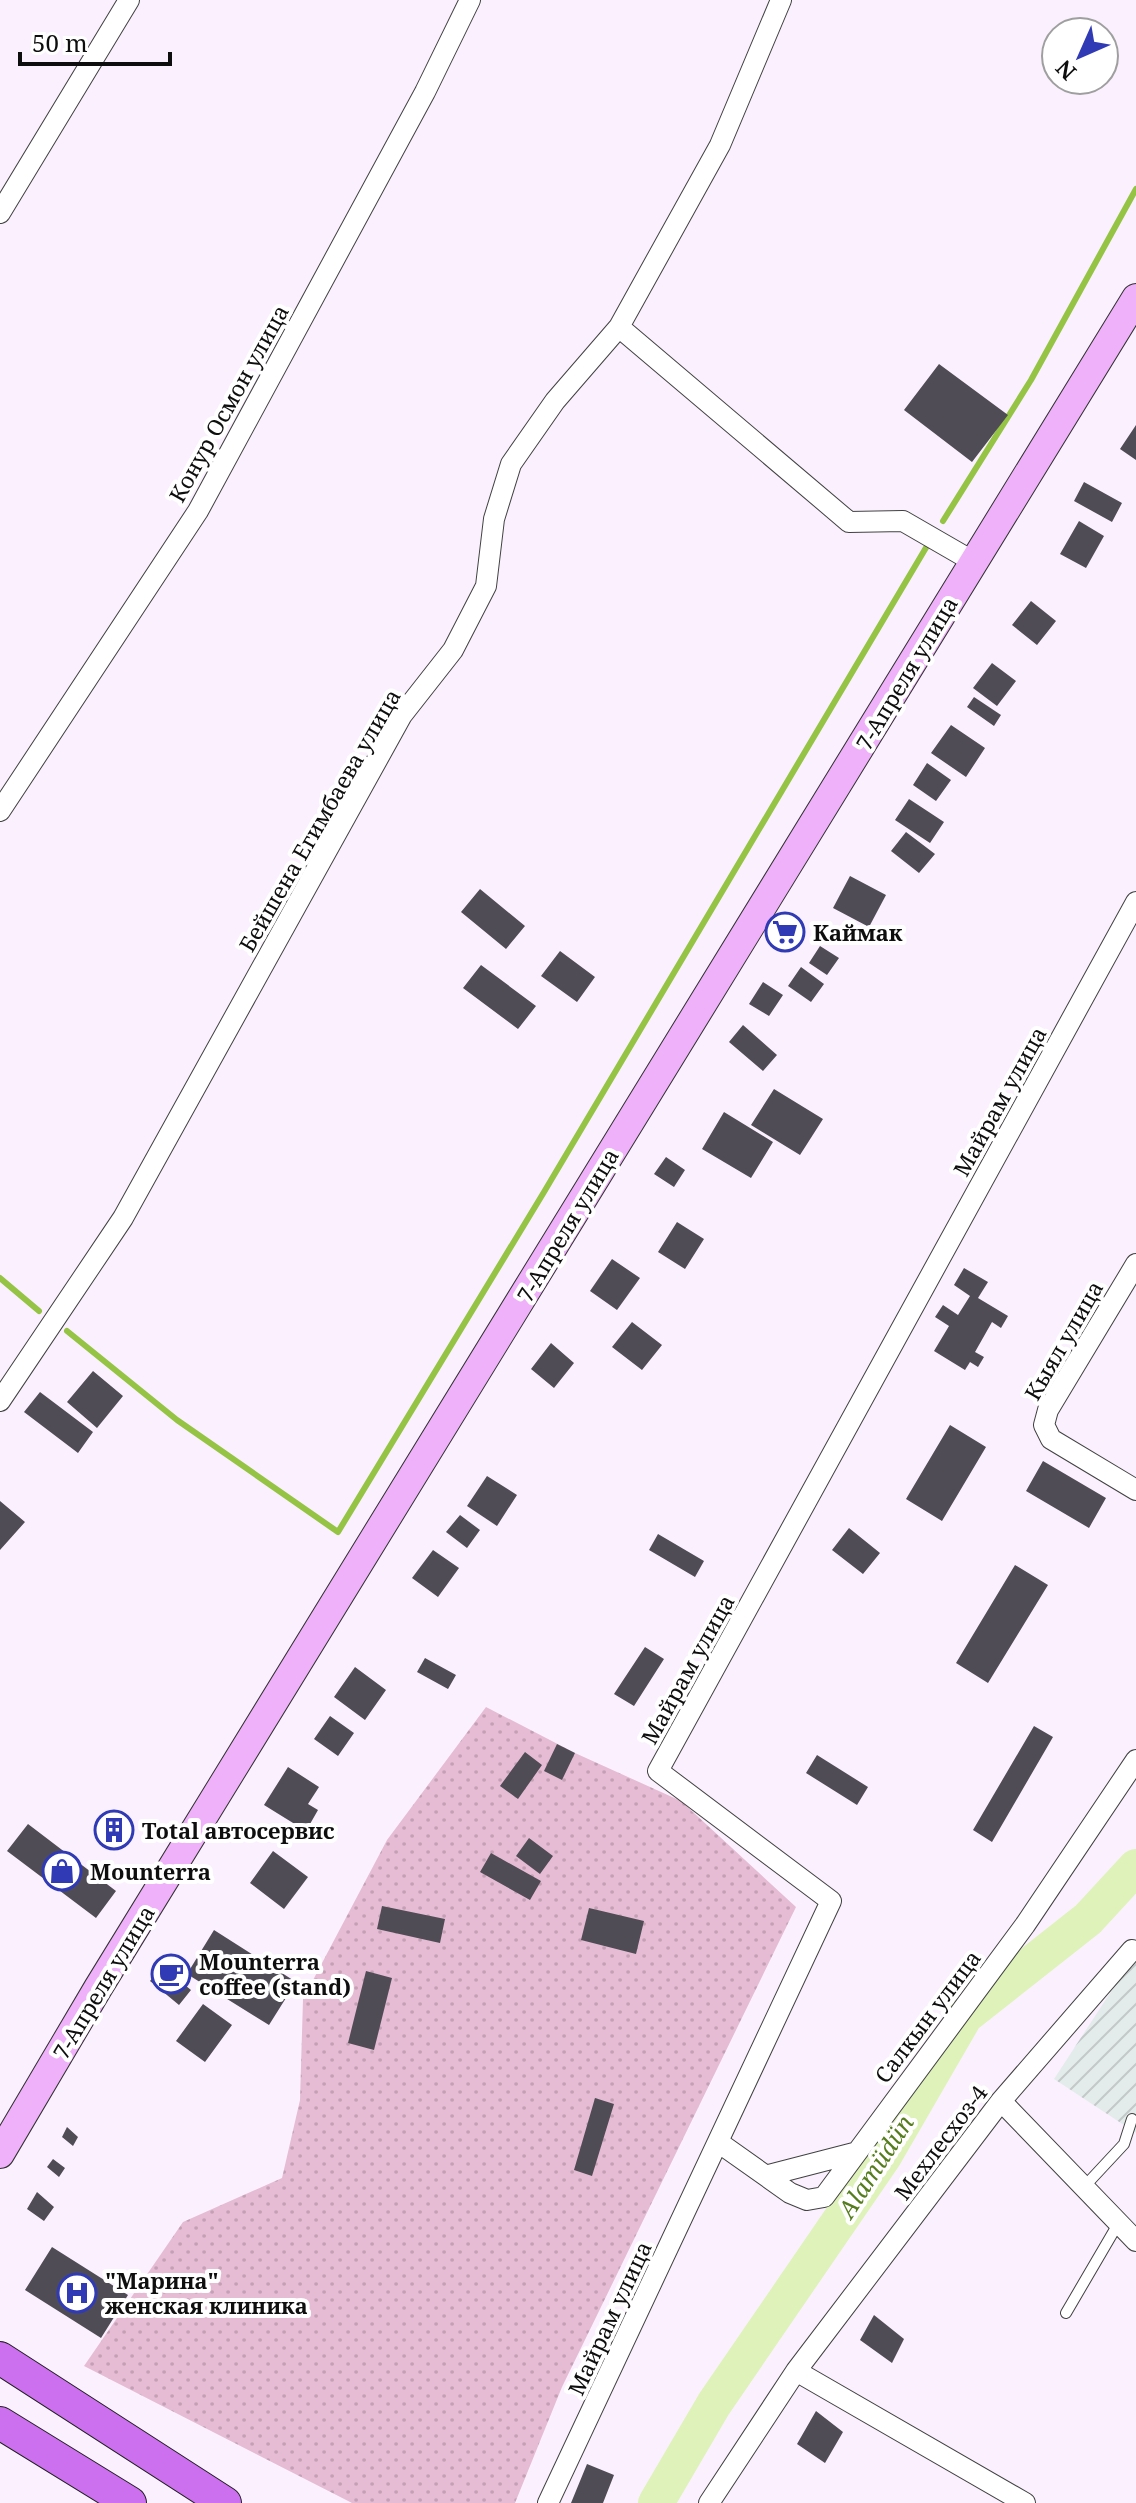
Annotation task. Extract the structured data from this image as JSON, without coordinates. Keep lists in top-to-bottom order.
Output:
{
  "streets": {
    "main road": ["7-Апреля улица"],
    "street": [
      "Конур Осмон улица",
      "Бейшена Егимбаева улица",
      "Майрам улица",
      "Кыял улица",
      "Салкын улица",
      "Мехлесхоз-4"
    ]
  },
  "crossings": [
    ["Майрам улица", "Салкын улица"]
  ],
  "water": ["Alamüdün"],
  "places": {
    "supermarket": ["Каймак"],
    "building": ["Total автосервис"],
    "shop": ["Mounterra"],
    "cafe": ["Mounterra coffee (stand)"],
    "hospital": ["\"Марина\" женская клиника"]
  },
  "scale_bar": "50 m",
  "north": "bottom left"
}
